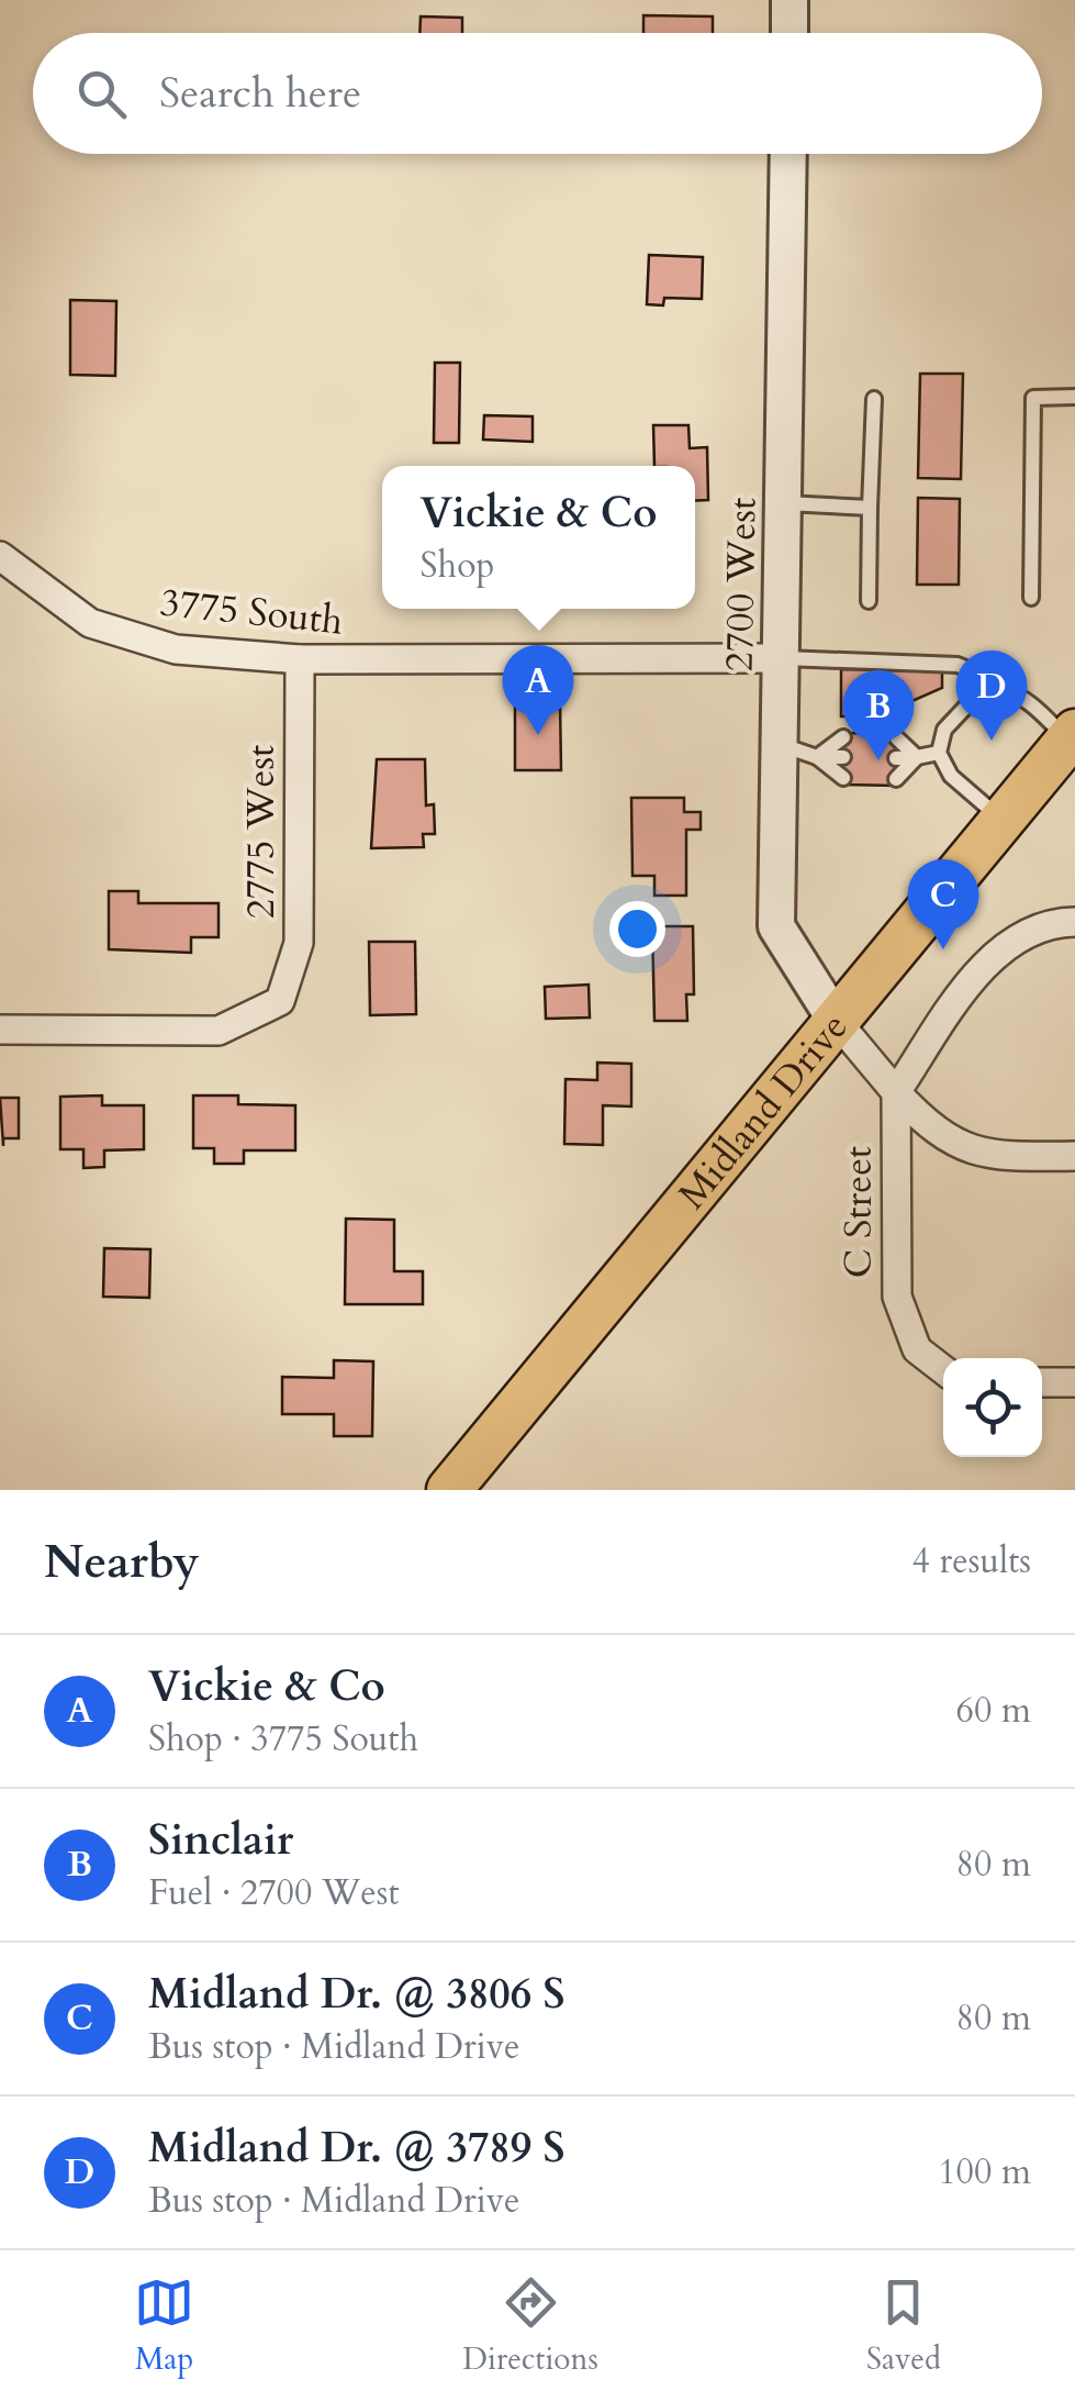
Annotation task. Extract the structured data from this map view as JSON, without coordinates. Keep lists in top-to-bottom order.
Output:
{
  "streets": {
    "main road": ["Midland Drive"],
    "street": [
      "2700 West",
      "3775 South",
      "2775 West",
      "C Street"
    ]
  },
  "crossings": [
    ["2700 West", "3775 South"],
    ["2700 West", "Midland Drive"],
    ["3775 South", "2775 West"]
  ],
  "page": {
    "search": "Search here",
    "popup": ["Vickie & Co", "Shop"],
    "pins": [
      "A",
      "D",
      "B",
      "C"
    ],
    "heading": ["Nearby", "4 results"],
    "list": [
      {
        "mark": "A",
        "name": "Vickie & Co",
        "note": "Shop · 3775 South",
        "value": "60 m"
      },
      {
        "mark": "B",
        "name": "Sinclair",
        "note": "Fuel · 2700 West",
        "value": "80 m"
      },
      {
        "mark": "C",
        "name": "Midland Dr. @ 3806 S",
        "note": "Bus stop · Midland Drive",
        "value": "80 m"
      },
      {
        "mark": "D",
        "name": "Midland Dr. @ 3789 S",
        "note": "Bus stop · Midland Drive",
        "value": "100 m"
      }
    ],
    "nav": ["Map", "Directions", "Saved"]
  }
}
